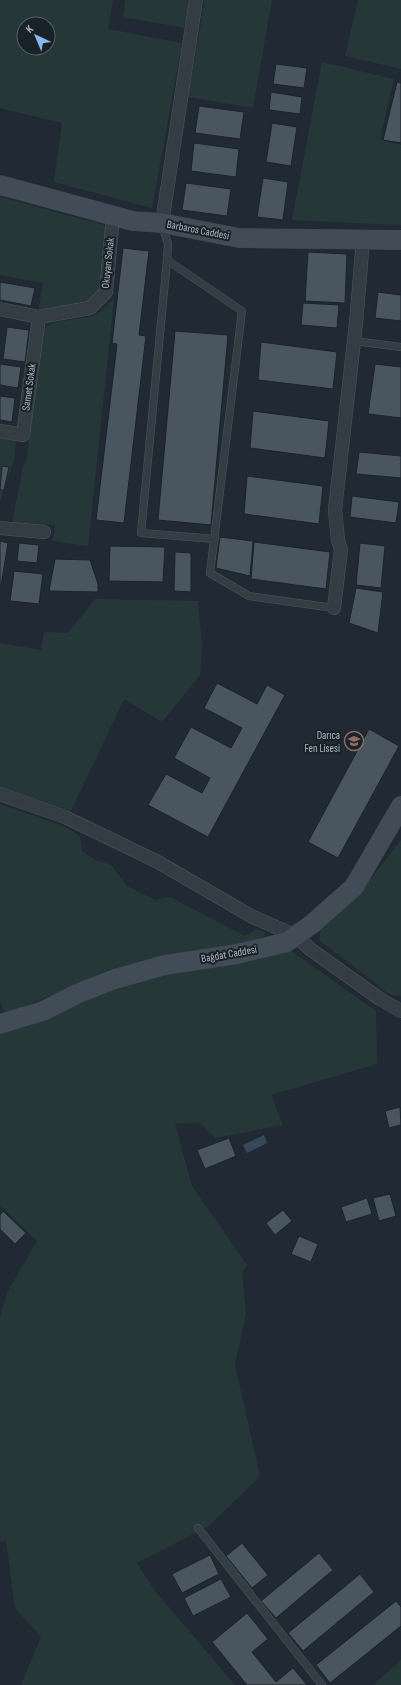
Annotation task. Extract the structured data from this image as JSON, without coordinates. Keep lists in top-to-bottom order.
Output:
{
  "streets": {
    "street": [
      "Barbaros Caddesi",
      "Okuyan Sokak",
      "Samet Sokak",
      "Bağdat Caddesi"
    ]
  },
  "crossings": [
    ["Barbaros Caddesi", "Okuyan Sokak"],
    ["Okuyan Sokak", "Samet Sokak"]
  ],
  "places": {
    "school or university": ["Darıca Fen Lisesi"]
  },
  "north": "top left"
}
